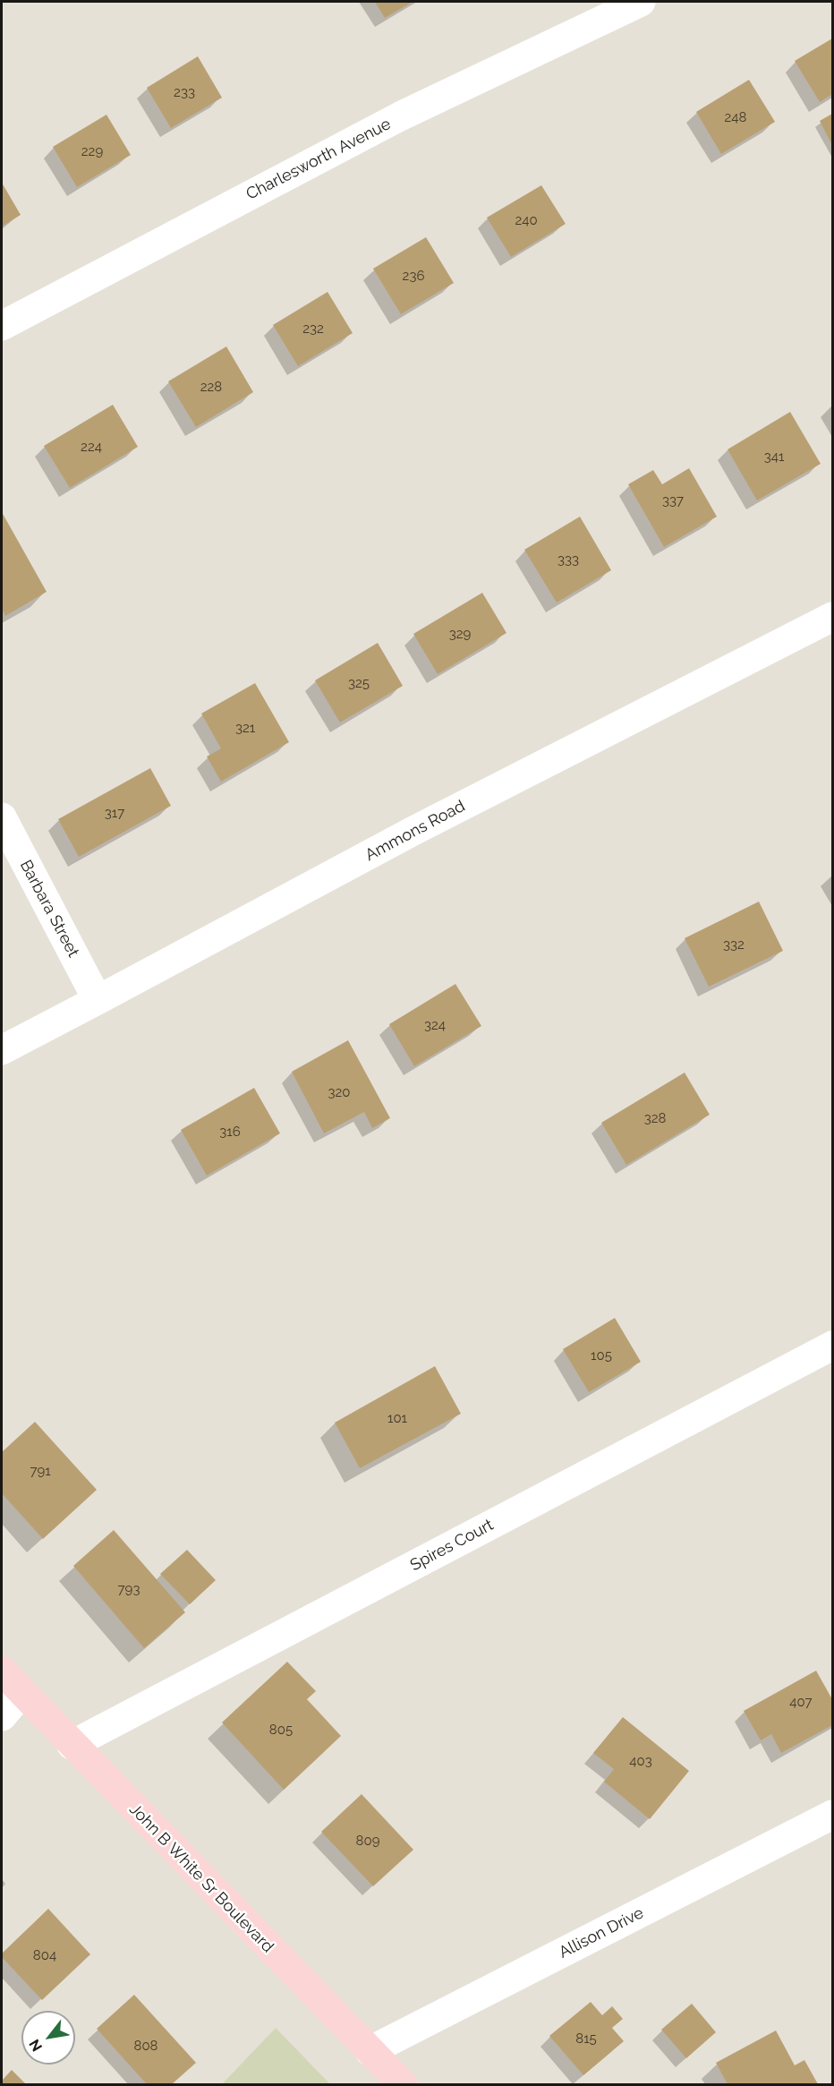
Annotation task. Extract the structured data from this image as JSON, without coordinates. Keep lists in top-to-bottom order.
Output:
{
  "streets": {
    "main road": ["John B White Sr Boulevard"],
    "street": [
      "Charlesworth Avenue",
      "Ammons Road",
      "Barbara Street",
      "Spires Court",
      "Allison Drive"
    ]
  },
  "crossings": [
    ["Ammons Road", "Barbara Street"],
    ["Spires Court", "John B White Sr Boulevard"],
    ["John B White Sr Boulevard", "Allison Drive"]
  ],
  "house_numbers": [
    "233",
    "248",
    "229",
    "240",
    "236",
    "232",
    "228",
    "224",
    "341",
    "337",
    "333",
    "329",
    "325",
    "321",
    "317",
    "332",
    "324",
    "320",
    "328",
    "316",
    "105",
    "101",
    "791",
    "793",
    "407",
    "805",
    "403",
    "809",
    "804",
    "815",
    "808"
  ],
  "north": "bottom left"
}
